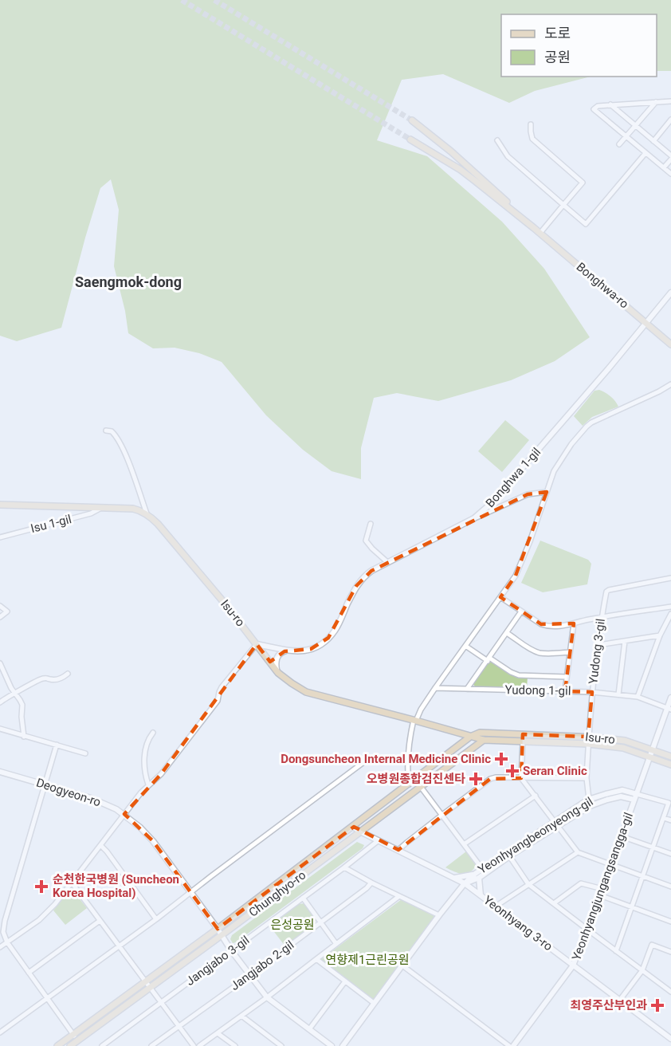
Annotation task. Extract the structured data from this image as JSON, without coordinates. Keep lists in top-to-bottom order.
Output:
{
  "streets": {
    "main road": ["Bonghwa-ro", "Isu-ro", "Chunghyo-ro"],
    "street": [
      "Bonghwa 1-gil",
      "Isu 1-gil",
      "Yudong 3-gil",
      "Yudong 1-gil",
      "Deogyeon-ro",
      "Yeonhyangbeonyeong-gil",
      "Yeonhyangjungangsangga-gil",
      "Yeonhyang 3-ro",
      "Jangjabo 3-gil",
      "Jangjabo 2-gil"
    ]
  },
  "crossings": [
    ["Bonghwa-ro", "Bonghwa 1-gil"],
    ["Bonghwa 1-gil", "Isu-ro"],
    ["Isu-ro", "Yudong 3-gil"],
    ["Isu-ro", "Yeonhyangjungangsangga-gil"],
    ["Isu-ro", "Chunghyo-ro"],
    ["Yudong 3-gil", "Yudong 1-gil"],
    ["Yudong 3-gil", "Yeonhyangbeonyeong-gil"],
    ["Yudong 1-gil", "Yeonhyangjungangsangga-gil"],
    ["Deogyeon-ro", "Chunghyo-ro"],
    ["Deogyeon-ro", "Jangjabo 3-gil"],
    ["Deogyeon-ro", "Jangjabo 2-gil"],
    ["Yeonhyangbeonyeong-gil", "Yeonhyangjungangsangga-gil"],
    ["Yeonhyangbeonyeong-gil", "Yeonhyang 3-ro"],
    ["Yeonhyangjungangsangga-gil", "Yeonhyang 3-ro"],
    ["Chunghyo-ro", "Yeonhyang 3-ro"],
    ["Yeonhyang 3-ro", "Jangjabo 3-gil"]
  ],
  "districts": ["Saengmok-dong"],
  "parks": ["은성공원", "연향제1근린공원"],
  "places": {
    "health": [
      "Dongsuncheon Internal Medicine Clinic",
      "Seran Clinic",
      "오병원종합검진센타",
      "순천한국병원 (Suncheon Korea Hospital)",
      "최영주산부인과"
    ]
  },
  "legend": ["도로", "공원"]
}
